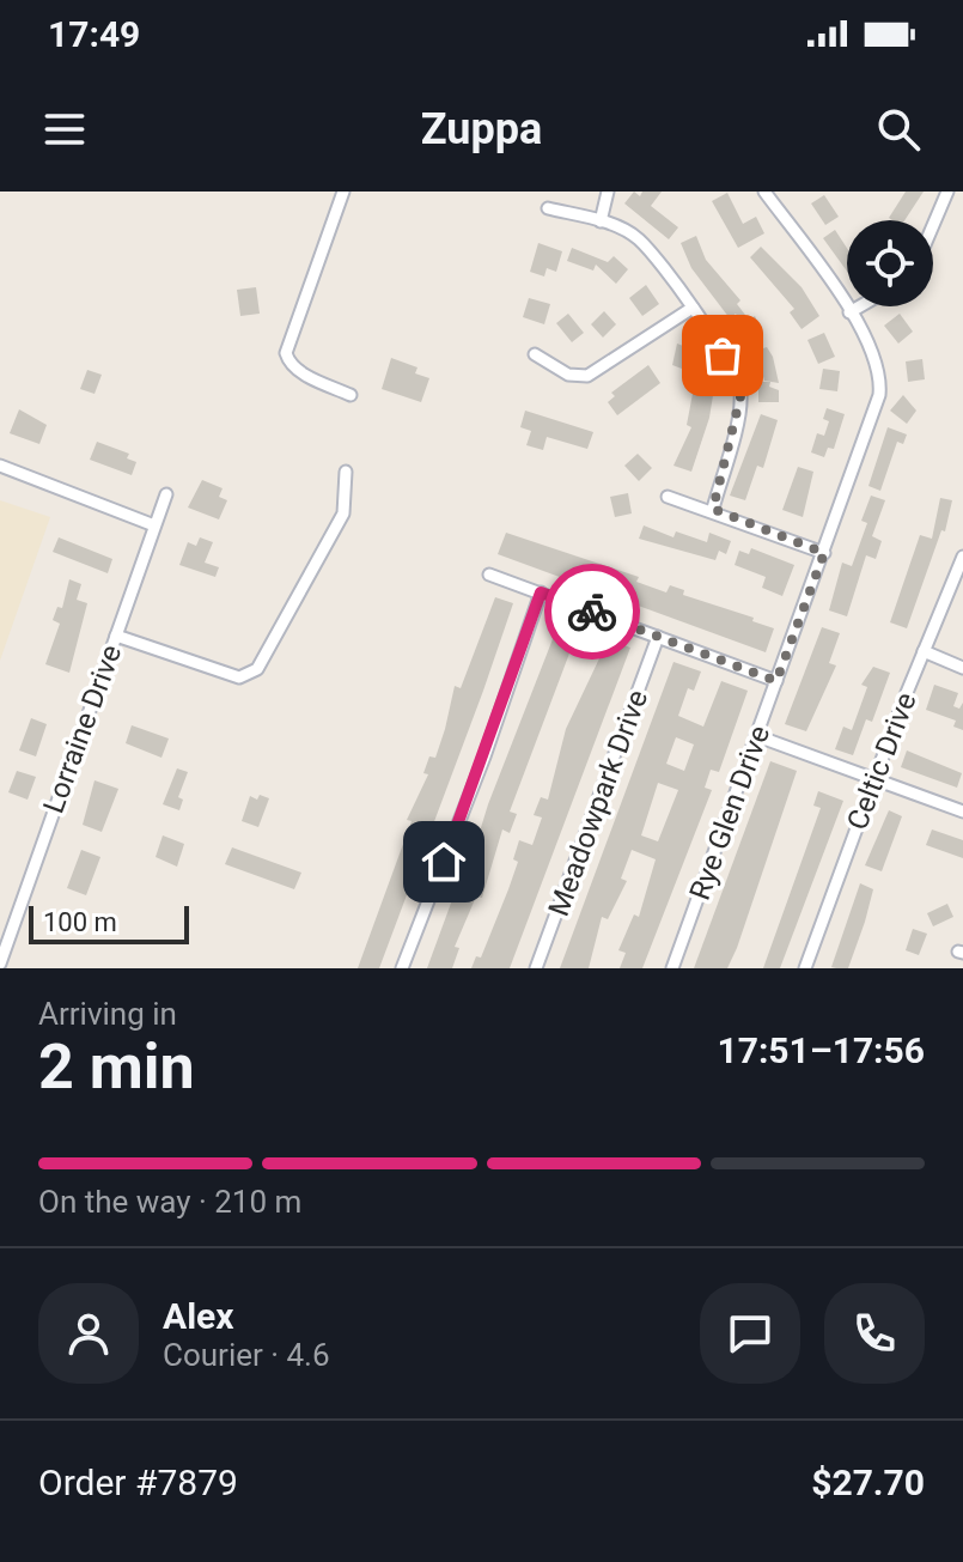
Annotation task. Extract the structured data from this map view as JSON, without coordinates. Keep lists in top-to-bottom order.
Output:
{
  "streets": {
    "street": [
      "Lorraine Drive",
      "Celtic Drive",
      "Meadowpark Drive",
      "Rye Glen Drive"
    ]
  },
  "scale_bar": "100 m",
  "page": {
    "status": "17:49",
    "header": "Zuppa",
    "scale": "100 m",
    "heading": ["2 min", "Arriving in", "17:51–17:56"],
    "panel": [
      "Alex",
      "Courier · 4.6",
      "Order #7879",
      "$27.70"
    ],
    "bar": "On the way · 210 m"
  }
}
